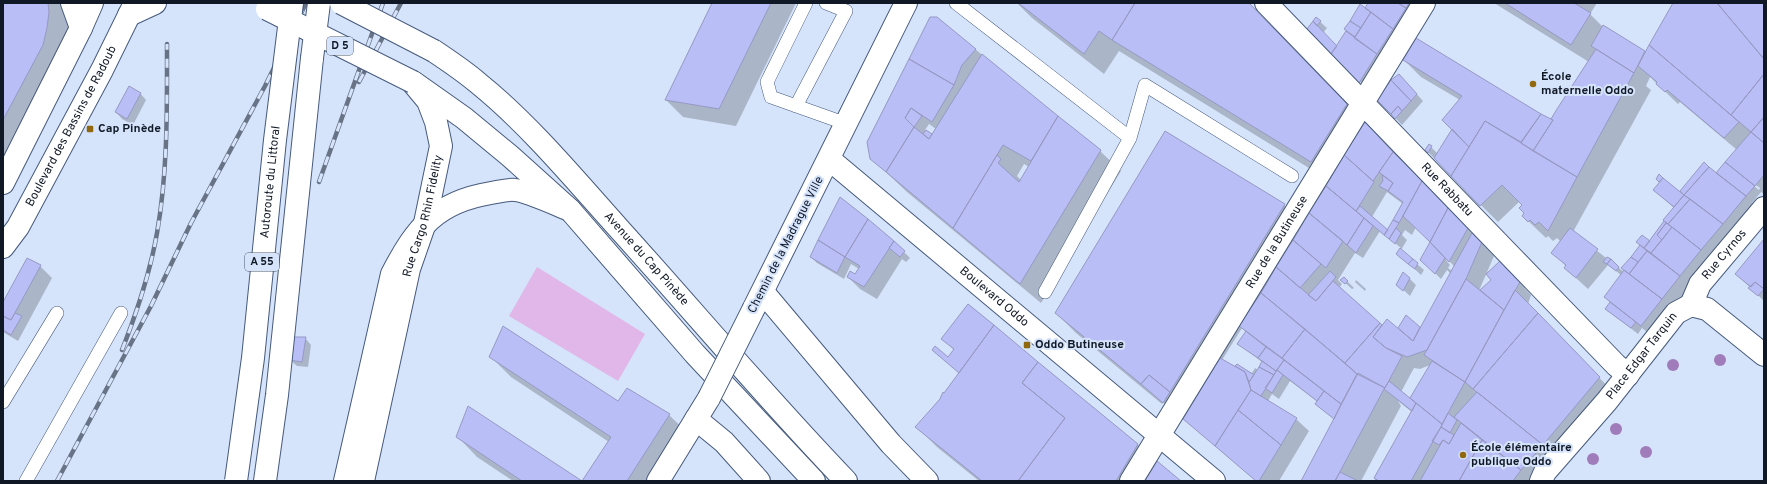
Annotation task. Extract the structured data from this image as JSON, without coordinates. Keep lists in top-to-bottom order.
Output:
{
  "streets": {
    "main road": [
      "D 5",
      "Boulevard des Bassins de Radoub",
      "Autoroute du Littoral",
      "Rue Rabbatu",
      "Rue Cargo Rhin Fidelity",
      "Rue de la Butineuse",
      "Chemin de la Madrague Ville",
      "Rue Cyrnos",
      "Avenue du Cap Pinède",
      "A 55",
      "Boulevard Oddo",
      "Place Edgar Tarquin"
    ]
  },
  "crossings": [
    ["Rue Rabbatu", "Rue de la Butineuse"],
    ["Rue Rabbatu", "Place Edgar Tarquin"],
    ["Rue Cargo Rhin Fidelity", "Avenue du Cap Pinède"],
    ["Rue de la Butineuse", "Boulevard Oddo"],
    ["Chemin de la Madrague Ville", "Boulevard Oddo"],
    ["Rue Cyrnos", "Place Edgar Tarquin"]
  ],
  "places": {
    "other": ["École maternelle Oddo", "École élémentaire publique Oddo"],
    "transit": ["Cap Pinède", "Oddo Butineuse"]
  }
}
